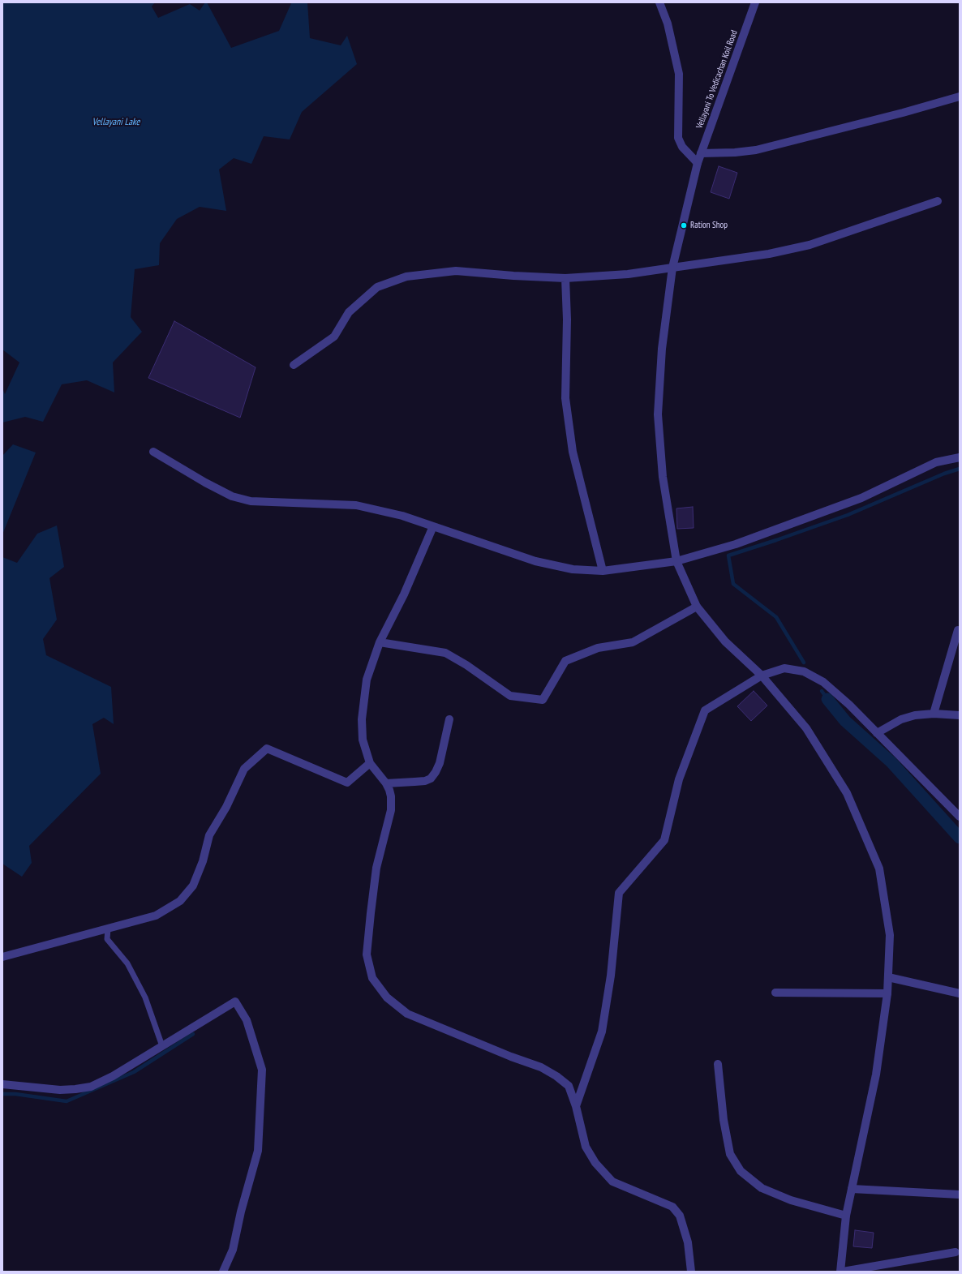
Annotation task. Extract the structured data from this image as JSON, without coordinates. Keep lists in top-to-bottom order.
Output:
{
  "streets": {
    "street": ["Vellayani To Vedicachan Koil Road"]
  },
  "water": ["Vellayani Lake"],
  "places": ["Ration Shop"]
}
